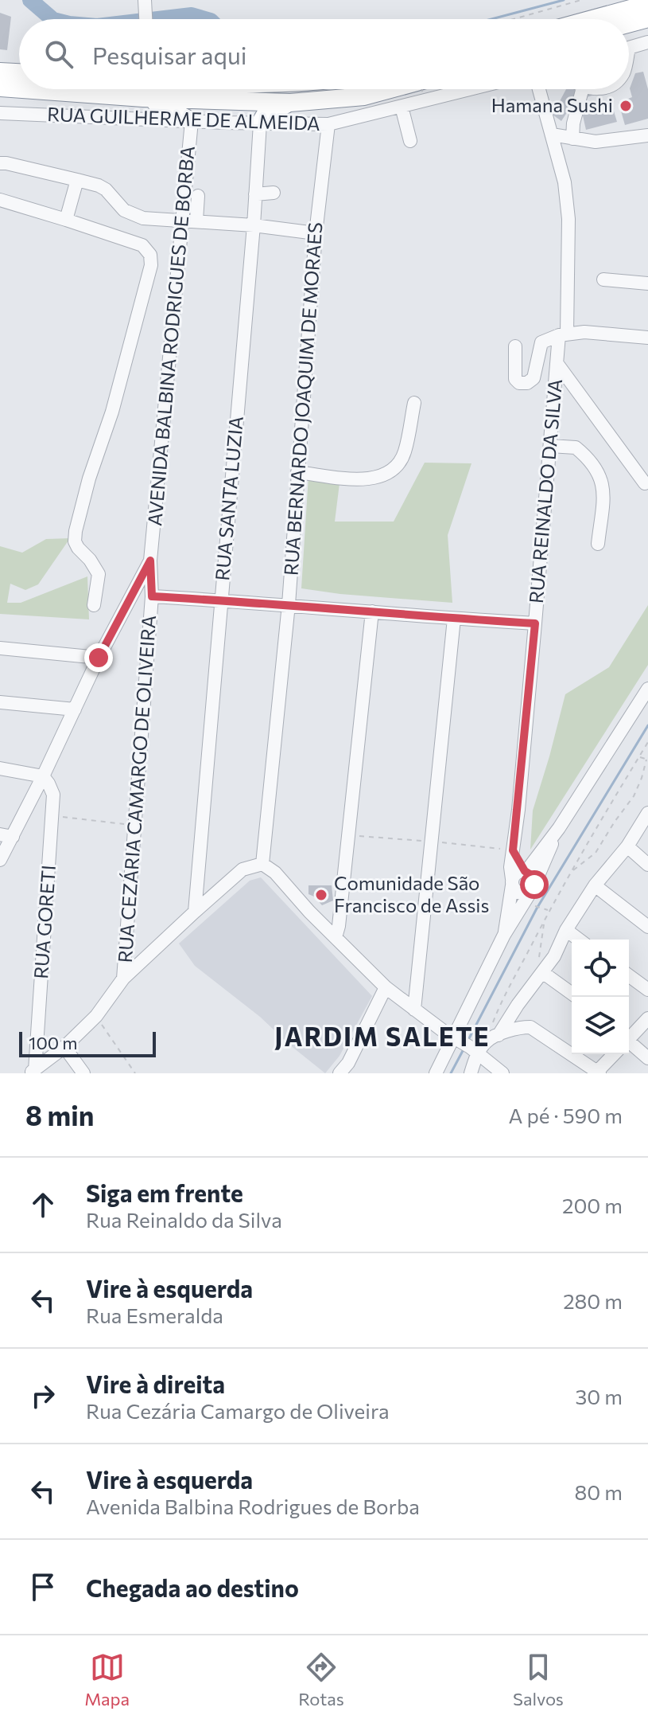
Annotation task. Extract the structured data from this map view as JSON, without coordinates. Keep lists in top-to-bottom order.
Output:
{
  "streets": {
    "street": [
      "RUA GUILHERME DE ALMEIDA",
      "AVENIDA BALBINA RODRIGUES DE BORBA",
      "RUA BERNARDO JOAQUIM DE MORAES",
      "RUA REINALDO DA SILVA",
      "RUA SANTA LUZIA",
      "RUA CEZÁRIA CAMARGO DE OLIVEIRA",
      "RUA GORETI"
    ]
  },
  "crossings": [
    ["RUA GUILHERME DE ALMEIDA", "AVENIDA BALBINA RODRIGUES DE BORBA"],
    ["RUA GUILHERME DE ALMEIDA", "RUA BERNARDO JOAQUIM DE MORAES"],
    ["RUA GUILHERME DE ALMEIDA", "RUA SANTA LUZIA"],
    ["AVENIDA BALBINA RODRIGUES DE BORBA", "RUA CEZÁRIA CAMARGO DE OLIVEIRA"],
    ["AVENIDA BALBINA RODRIGUES DE BORBA", "RUA GORETI"]
  ],
  "districts": ["JARDIM SALETE"],
  "places": ["Hamana Sushi", "Comunidade São Francisco de Assis"],
  "scale_bar": "100 m",
  "page": {
    "search": "Pesquisar aqui",
    "scale": "100 m",
    "heading": ["8 min", "A pé · 590 m"],
    "list": [
      ["Siga em frente", "Rua Reinaldo da Silva", "200 m"],
      ["Vire à esquerda", "Rua Esmeralda", "280 m"],
      ["Vire à direita", "Rua Cezária Camargo de Oliveira", "30 m"],
      ["Vire à esquerda", "Avenida Balbina Rodrigues de Borba", "80 m"],
      "Chegada ao destino"
    ],
    "nav": ["Mapa", "Rotas", "Salvos"]
  }
}
